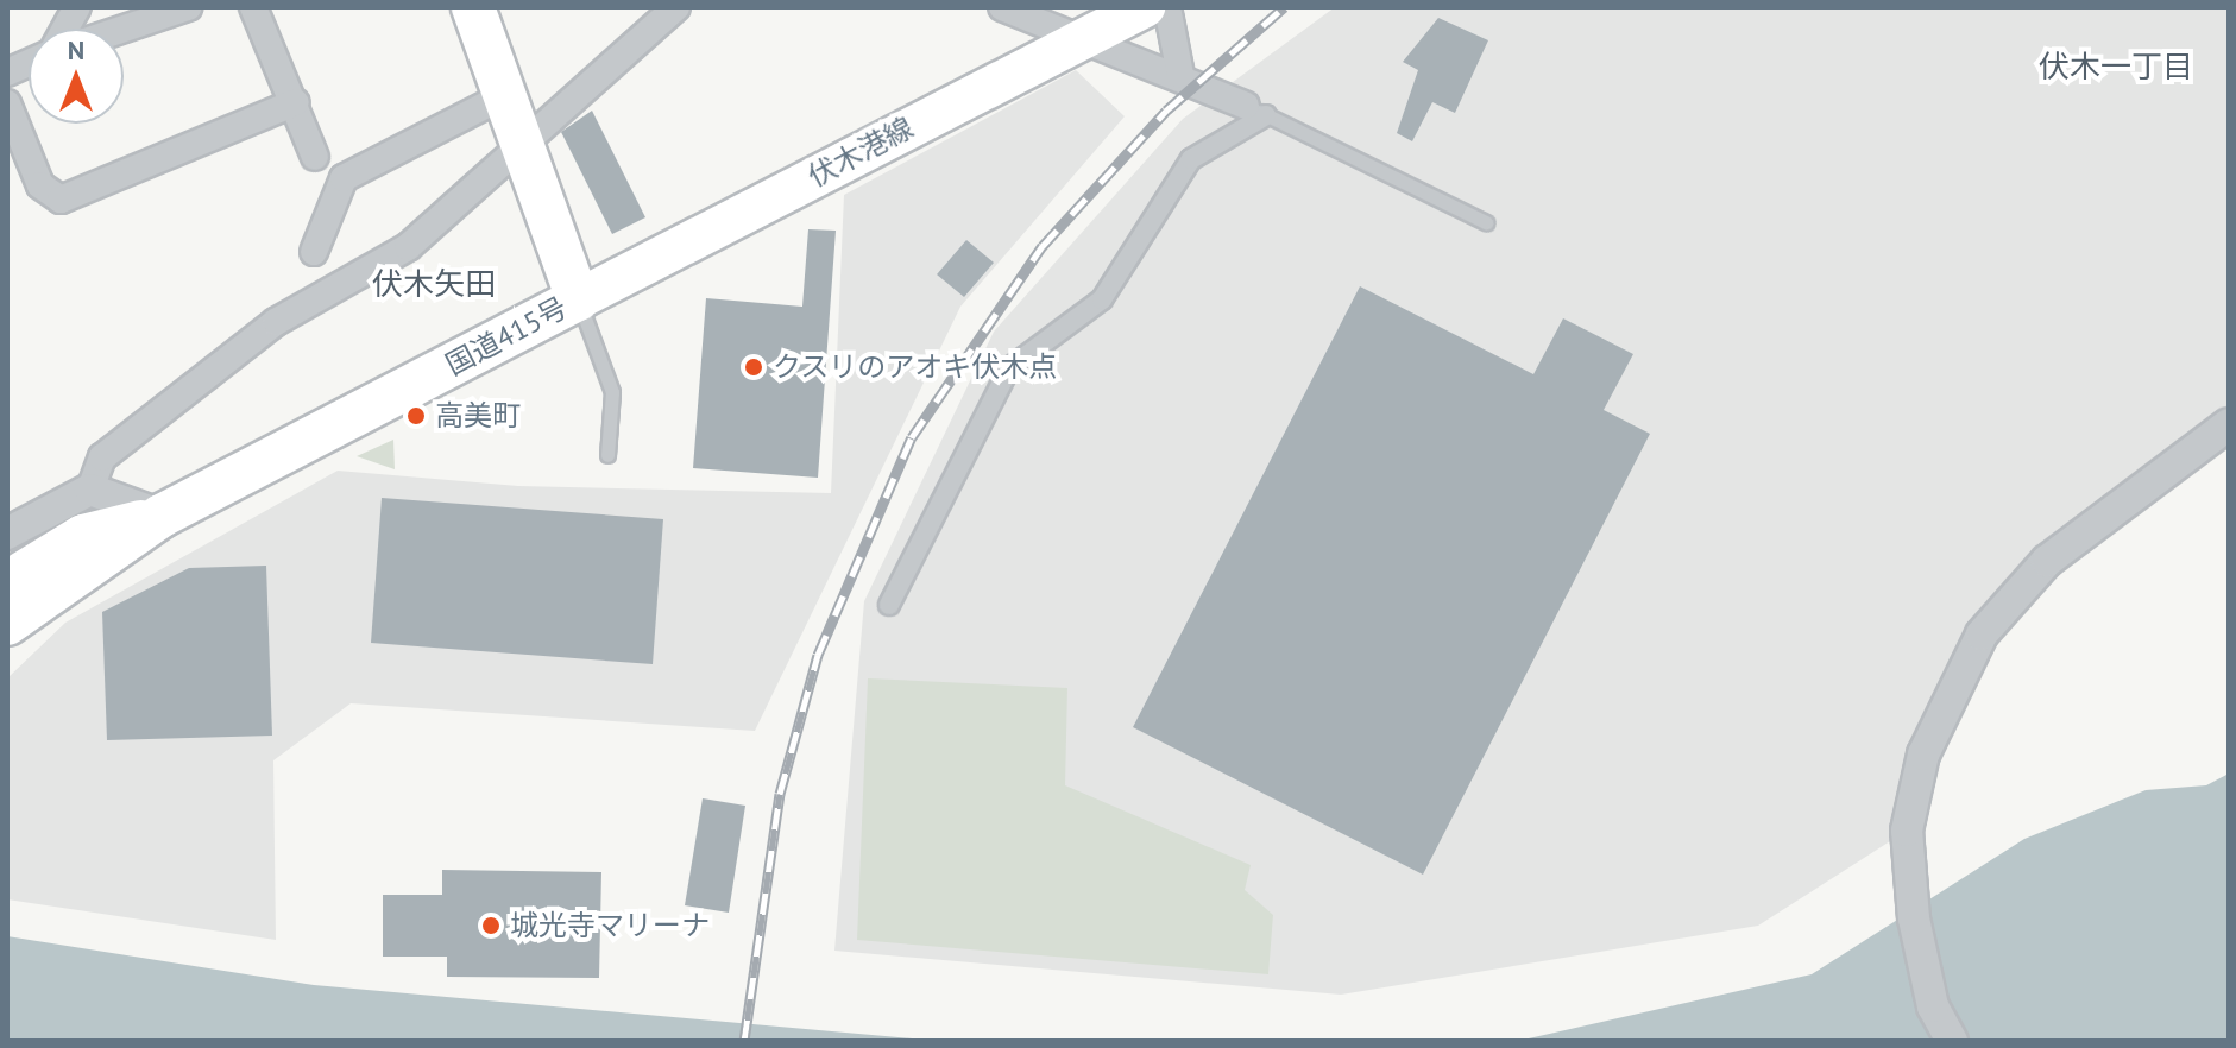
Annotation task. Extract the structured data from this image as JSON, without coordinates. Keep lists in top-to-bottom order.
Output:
{
  "streets": {
    "highway": ["国道415号"],
    "main road": ["伏木港線"]
  },
  "crossings": [
    ["伏木港線", "国道415号"]
  ],
  "districts": ["伏木一丁目", "伏木矢田"],
  "places": ["クスリのアオキ伏木点", "高美町", "城光寺マリーナ"],
  "north": "top"
}
